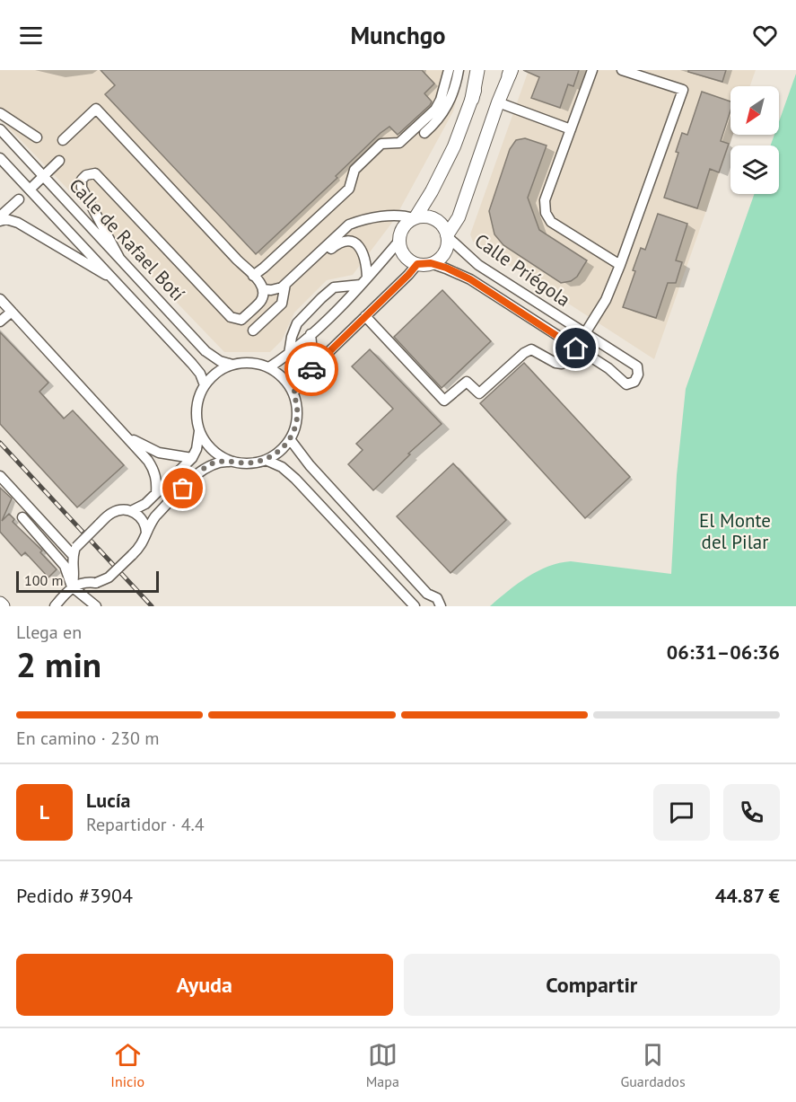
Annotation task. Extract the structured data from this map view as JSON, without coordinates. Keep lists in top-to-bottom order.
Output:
{
  "streets": {
    "street": ["Calle de Rafael Botí", "Calle Priégola"]
  },
  "parks": ["El Monte del Pilar"],
  "scale_bar": "100 m",
  "north": "bottom left",
  "page": {
    "header": "Munchgo",
    "scale": "100 m",
    "heading": ["2 min", "Llega en", "06:31–06:36"],
    "panel": [
      "Lucía",
      "Repartidor · 4.4",
      "Pedido #3904",
      "44.87 €"
    ],
    "bar": "En camino · 230 m",
    "round": "L",
    "buttons": ["Ayuda", "Compartir"],
    "tabs": ["Inicio", "Mapa", "Guardados"]
  }
}
